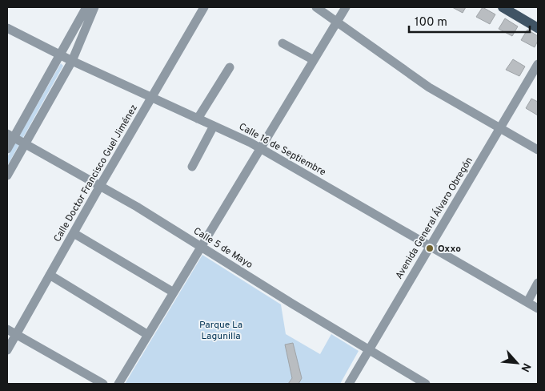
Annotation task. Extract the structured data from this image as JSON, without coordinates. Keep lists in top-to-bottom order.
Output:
{
  "streets": {
    "street": [
      "Calle 16 de Septiembre",
      "Calle Doctor Francisco Guel Jiménez",
      "Avenida General Álvaro Obregón",
      "Calle 5 de Mayo"
    ]
  },
  "crossings": [
    ["Calle 16 de Septiembre", "Calle Doctor Francisco Guel Jiménez"],
    ["Calle 16 de Septiembre", "Avenida General Álvaro Obregón"],
    ["Calle Doctor Francisco Guel Jiménez", "Calle 5 de Mayo"],
    ["Avenida General Álvaro Obregón", "Calle 5 de Mayo"]
  ],
  "parks": ["Parque La Lagunilla"],
  "places": ["Oxxo"],
  "scale_bar": "100 m",
  "north": "bottom right"
}
